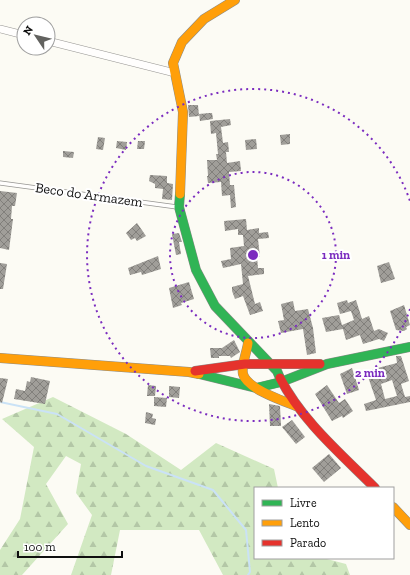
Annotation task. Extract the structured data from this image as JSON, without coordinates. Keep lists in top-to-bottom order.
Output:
{
  "streets": {
    "lane": ["Beco do Armazem"]
  },
  "legend": ["Livre", "Lento", "Parado"],
  "scale_bar": "100 m",
  "north": "top left",
  "rings": ["1 min", "2 min"]
}
